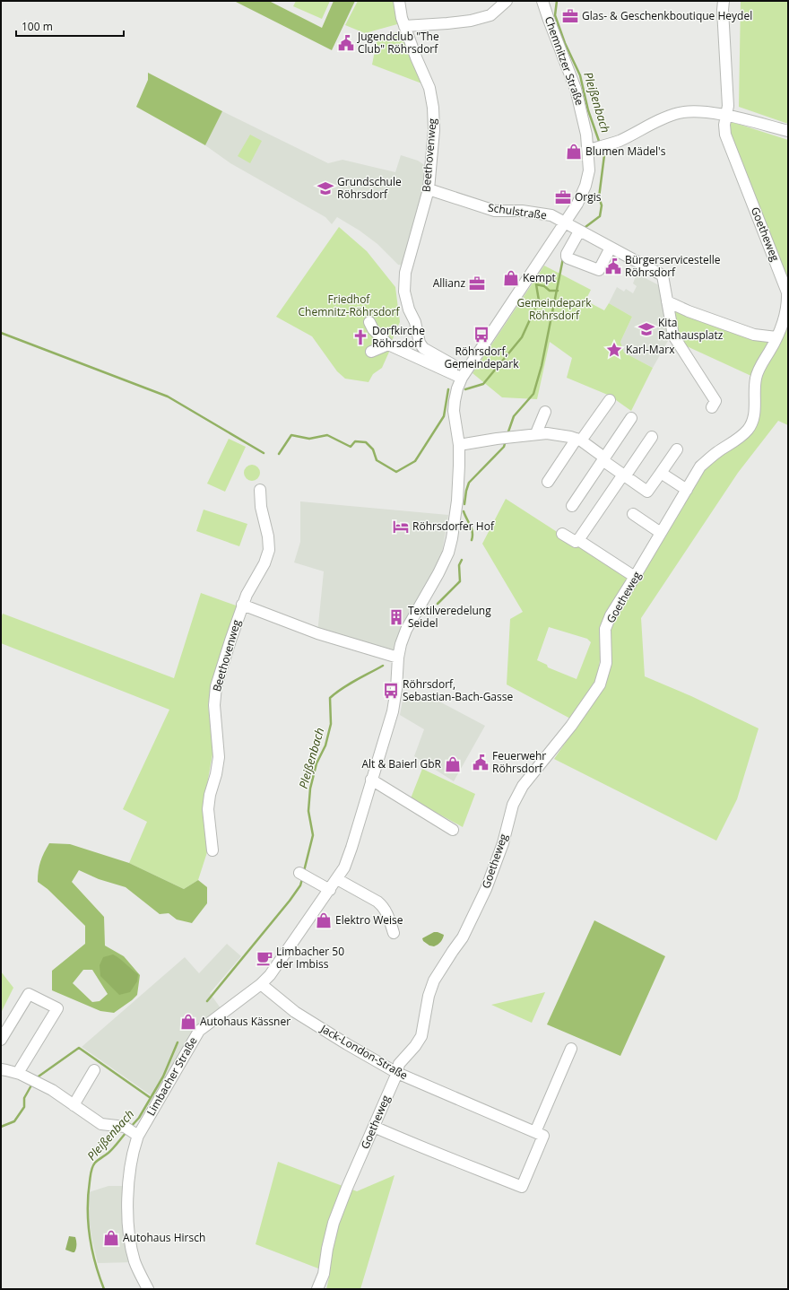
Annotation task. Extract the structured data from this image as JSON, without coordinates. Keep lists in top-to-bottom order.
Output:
{
  "streets": {
    "street": [
      "Chemnitzer Straße",
      "Beethovenweg",
      "Schulstraße",
      "Goetheweg",
      "Jack-London-Straße",
      "Limbacher Straße"
    ]
  },
  "crossings": [
    ["Chemnitzer Straße", "Schulstraße"],
    ["Chemnitzer Straße", "Limbacher Straße"],
    ["Beethovenweg", "Schulstraße"],
    ["Schulstraße", "Limbacher Straße"],
    ["Goetheweg", "Jack-London-Straße"],
    ["Jack-London-Straße", "Limbacher Straße"]
  ],
  "water": ["Pleißenbach"],
  "parks": ["Friedhof Chemnitz-Röhrsdorf", "Gemeindepark Röhrsdorf"],
  "places": {
    "office": ["Glas- & Geschenkboutique Heydel", "Orgis", "Allianz"],
    "public building": ["Jugendclub \"The Club\" Röhrsdorf", "Bürgerservicestelle Röhrsdorf", "Feuerwehr Röhrsdorf"],
    "shop": [
      "Blumen Mädel's",
      "Kempt",
      "Alt & Baierl GbR",
      "Elektro Weise",
      "Autohaus Kässner",
      "Autohaus Hirsch"
    ],
    "school or university": ["Grundschule Röhrsdorf", "Kita Rathausplatz"],
    "bus stop": ["Röhrsdorf, Gemeindepark", "Röhrsdorf, Sebastian-Bach-Gasse"],
    "church": ["Dorfkirche Röhrsdorf"],
    "place": ["Karl-Marx"],
    "hotel": ["Röhrsdorfer Hof"],
    "building": ["Textilveredelung Seidel"],
    "cafe": ["Limbacher 50 der Imbiss"]
  },
  "scale_bar": "100 m"
}
